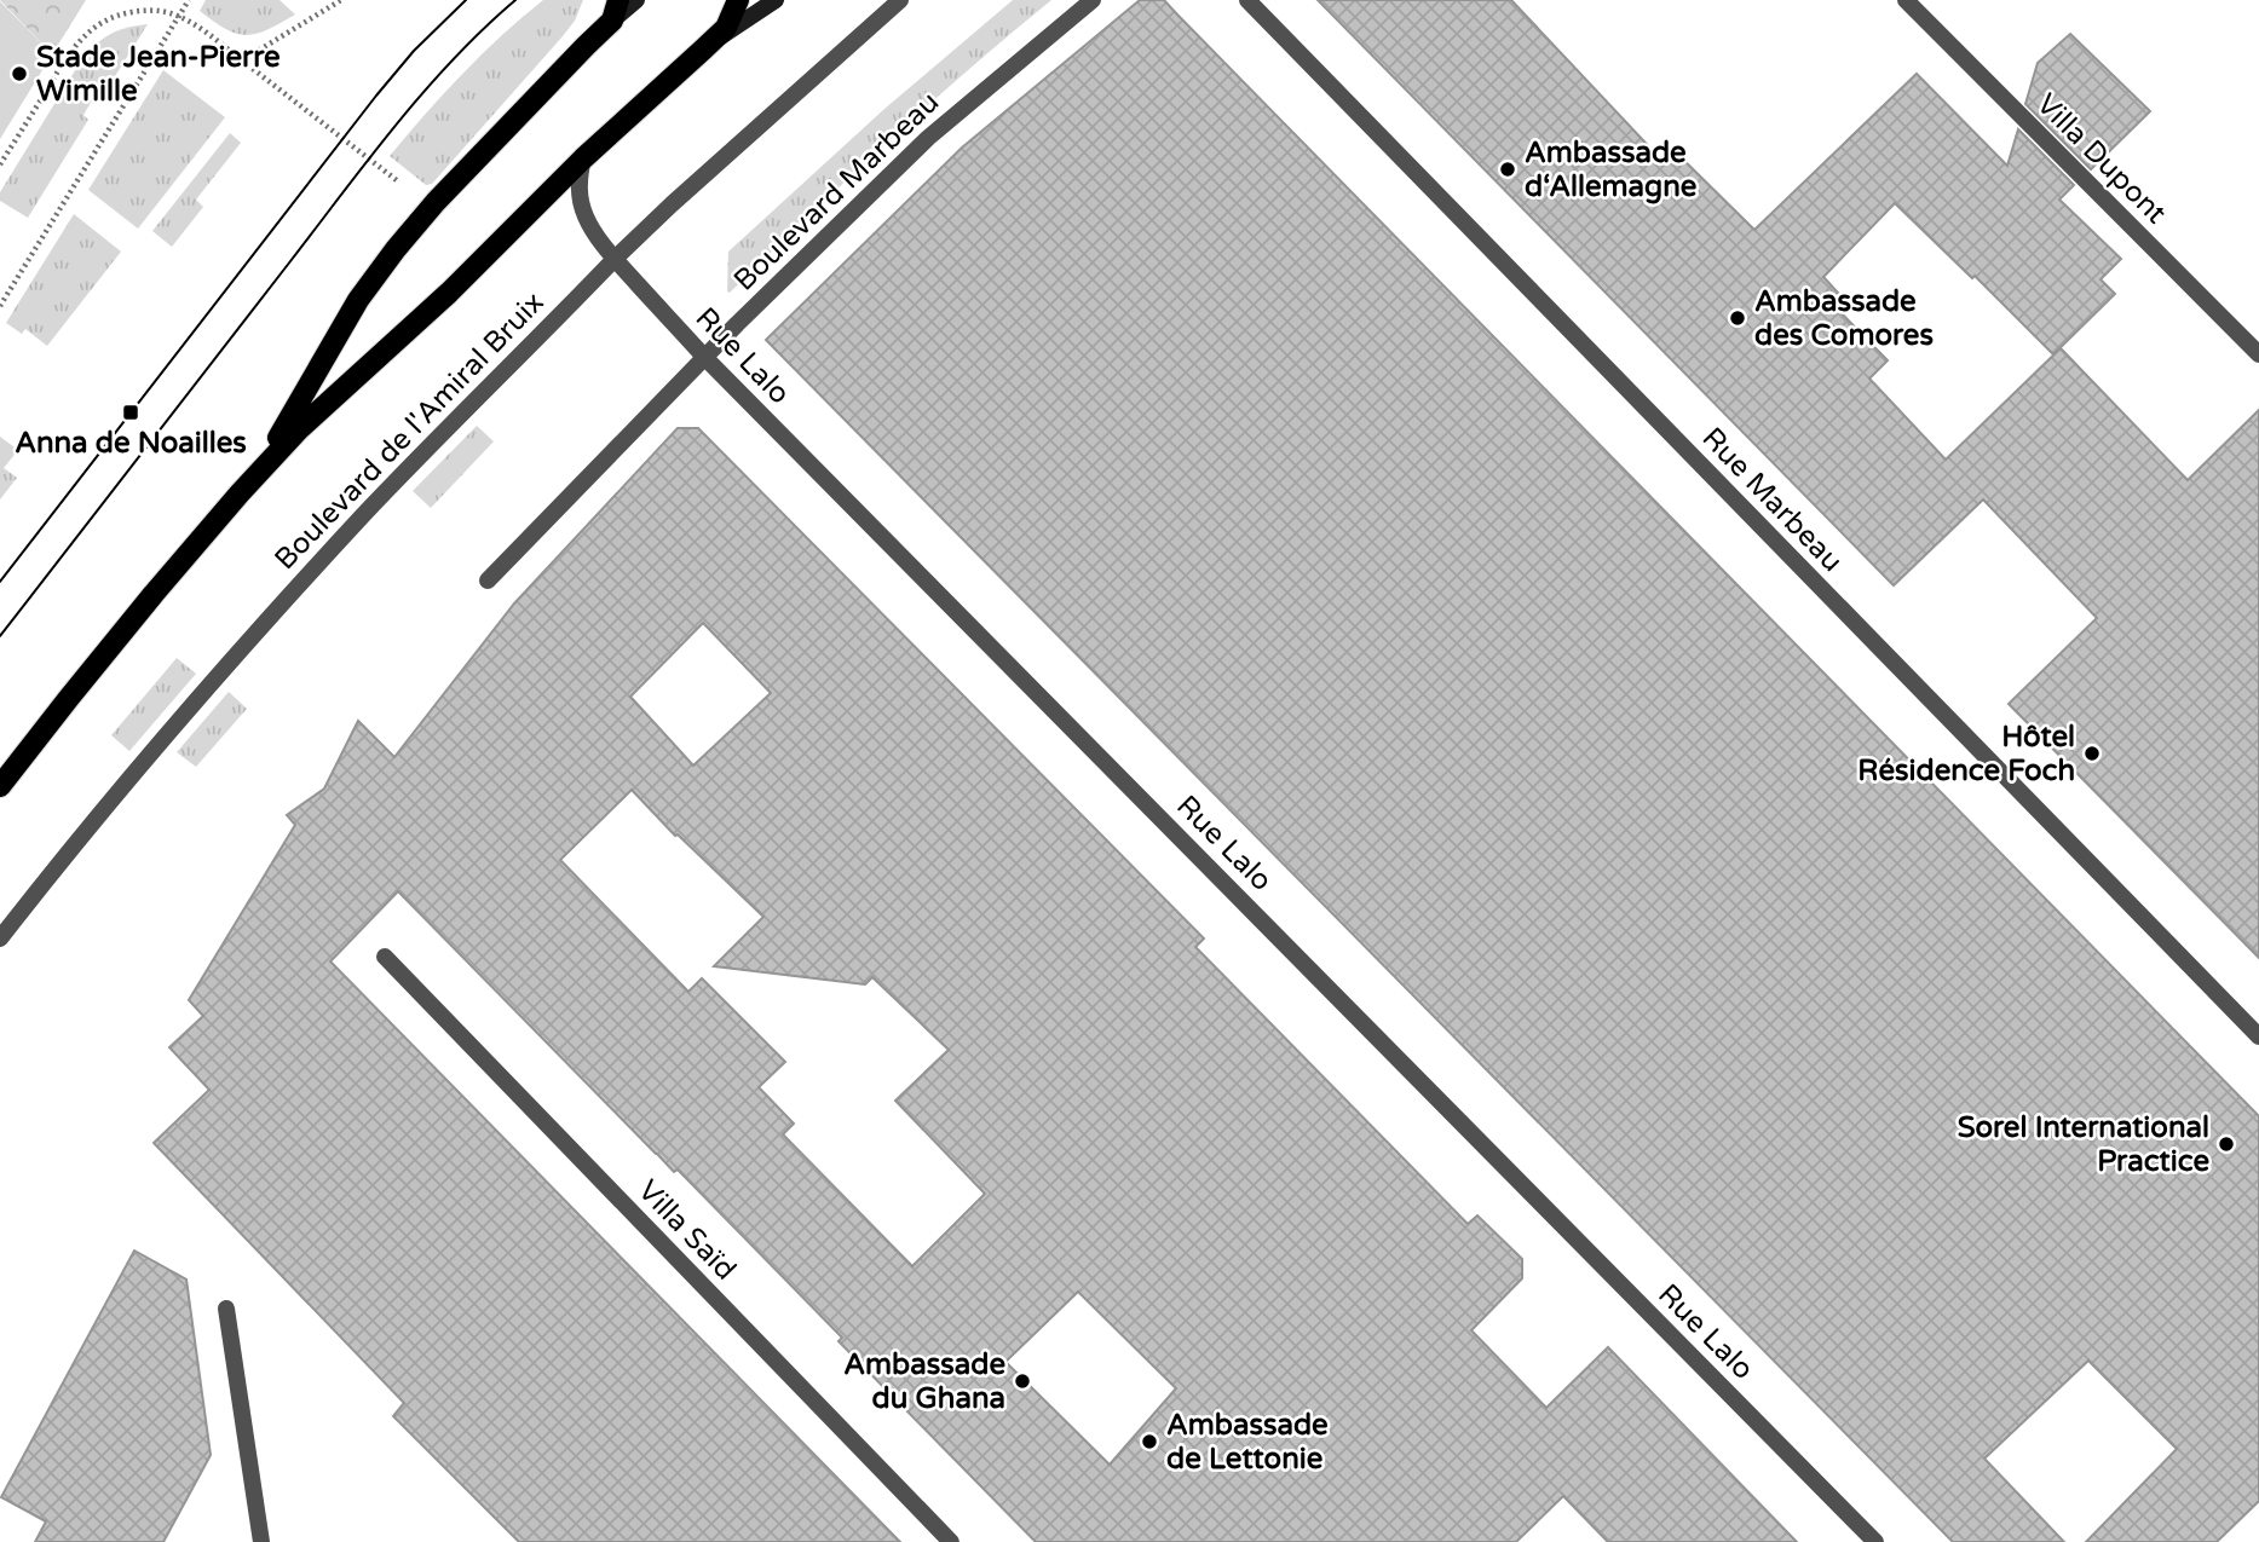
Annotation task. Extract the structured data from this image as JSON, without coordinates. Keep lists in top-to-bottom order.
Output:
{
  "streets": {
    "street": [
      "Villa Dupont",
      "Boulevard Marbeau",
      "Rue Lalo",
      "Boulevard de l'Amiral Bruix",
      "Rue Marbeau",
      "Villa Saïd"
    ]
  },
  "crossings": [
    ["Boulevard Marbeau", "Rue Lalo"],
    ["Rue Lalo", "Boulevard de l'Amiral Bruix"]
  ],
  "places": {
    "other": [
      "Stade Jean-Pierre Wimille",
      "Ambassade d‘Allemagne",
      "Ambassade des Comores",
      "Hôtel Résidence Foch",
      "Sorel International Practice",
      "Ambassade du Ghana",
      "Ambassade de Lettonie"
    ],
    "transit": ["Anna de Noailles"]
  }
}
